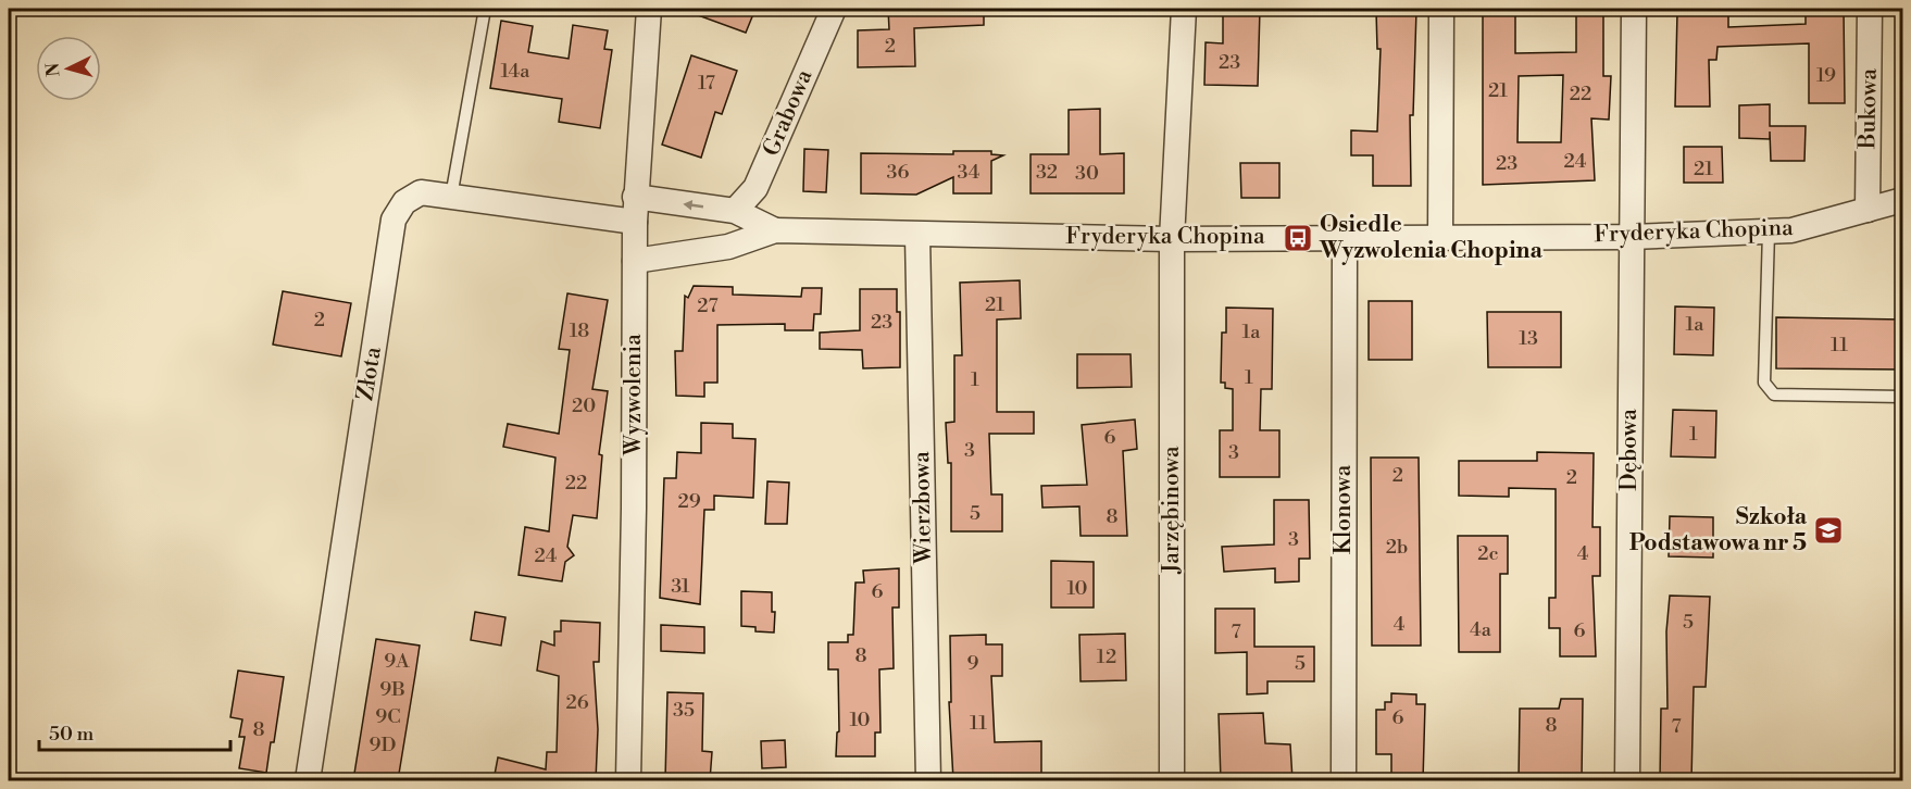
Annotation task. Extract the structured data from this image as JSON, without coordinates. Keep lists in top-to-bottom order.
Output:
{
  "streets": {
    "street": [
      "Bukowa",
      "Grabowa",
      "Fryderyka Chopina",
      "Złota",
      "Wyzwolenia",
      "Dębowa",
      "Wierzbowa",
      "Jarzębinowa",
      "Klonowa"
    ]
  },
  "crossings": [
    ["Bukowa", "Fryderyka Chopina"],
    ["Grabowa", "Fryderyka Chopina"],
    ["Fryderyka Chopina", "Wyzwolenia"],
    ["Fryderyka Chopina", "Dębowa"],
    ["Fryderyka Chopina", "Wierzbowa"],
    ["Fryderyka Chopina", "Jarzębinowa"],
    ["Fryderyka Chopina", "Klonowa"],
    ["Złota", "Wyzwolenia"]
  ],
  "places": {
    "bus stop": ["Osiedle Wyzwolenia Chopina"],
    "school or university": ["Szkoła Podstawowa nr 5"]
  },
  "house_numbers": [
    "2",
    "23",
    "14a",
    "19",
    "17",
    "21",
    "22",
    "24",
    "23",
    "21",
    "36",
    "34",
    "32",
    "30",
    "21",
    "27",
    "2",
    "23",
    "1a",
    "18",
    "1a",
    "13",
    "11",
    "1",
    "1",
    "20",
    "1",
    "6",
    "3",
    "3",
    "2",
    "2",
    "22",
    "29",
    "5",
    "8",
    "3",
    "2b",
    "2c",
    "4",
    "24",
    "31",
    "10",
    "6",
    "5",
    "4",
    "4a",
    "6",
    "7",
    "8",
    "12",
    "9A",
    "9",
    "5",
    "9B",
    "26",
    "35",
    "9C",
    "6",
    "10",
    "11",
    "8",
    "7",
    "8",
    "9D"
  ],
  "scale_bar": "50 m",
  "north": "left"
}
